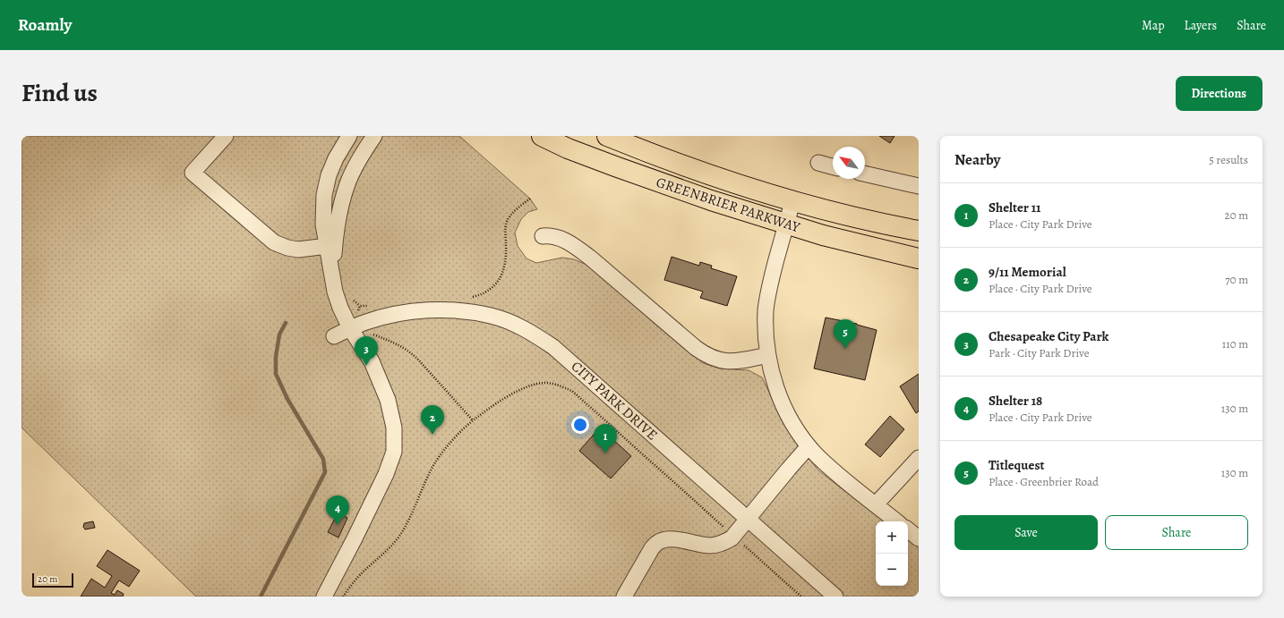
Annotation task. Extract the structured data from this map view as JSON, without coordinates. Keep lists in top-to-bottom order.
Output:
{
  "streets": {
    "main road": ["GREENBRIER PARKWAY"],
    "street": ["CITY PARK DRIVE"]
  },
  "scale_bar": "20 m",
  "north": "top left",
  "page": {
    "header": "Roamly",
    "nav": ["Map", "Layers", "Share"],
    "title": "Find us",
    "buttons": [
      "Directions",
      ["Save", "Share"]
    ],
    "heading": ["Nearby", "5 results"],
    "list": [
      {
        "mark": "1",
        "name": "Shelter 11",
        "note": "Place · City Park Drive",
        "value": "20 m"
      },
      {
        "mark": "2",
        "name": "9/11 Memorial",
        "note": "Place · City Park Drive",
        "value": "70 m"
      },
      {
        "mark": "3",
        "name": "Chesapeake City Park",
        "note": "Park · City Park Drive",
        "value": "110 m"
      },
      {
        "mark": "4",
        "name": "Shelter 18",
        "note": "Place · City Park Drive",
        "value": "130 m"
      },
      {
        "mark": "5",
        "name": "Titlequest",
        "note": "Place · Greenbrier Road",
        "value": "130 m"
      }
    ],
    "pins": [
      "5",
      "3",
      "2",
      "1",
      "4"
    ],
    "map_buttons": ["+", "−"],
    "scale": "20 m"
  }
}
